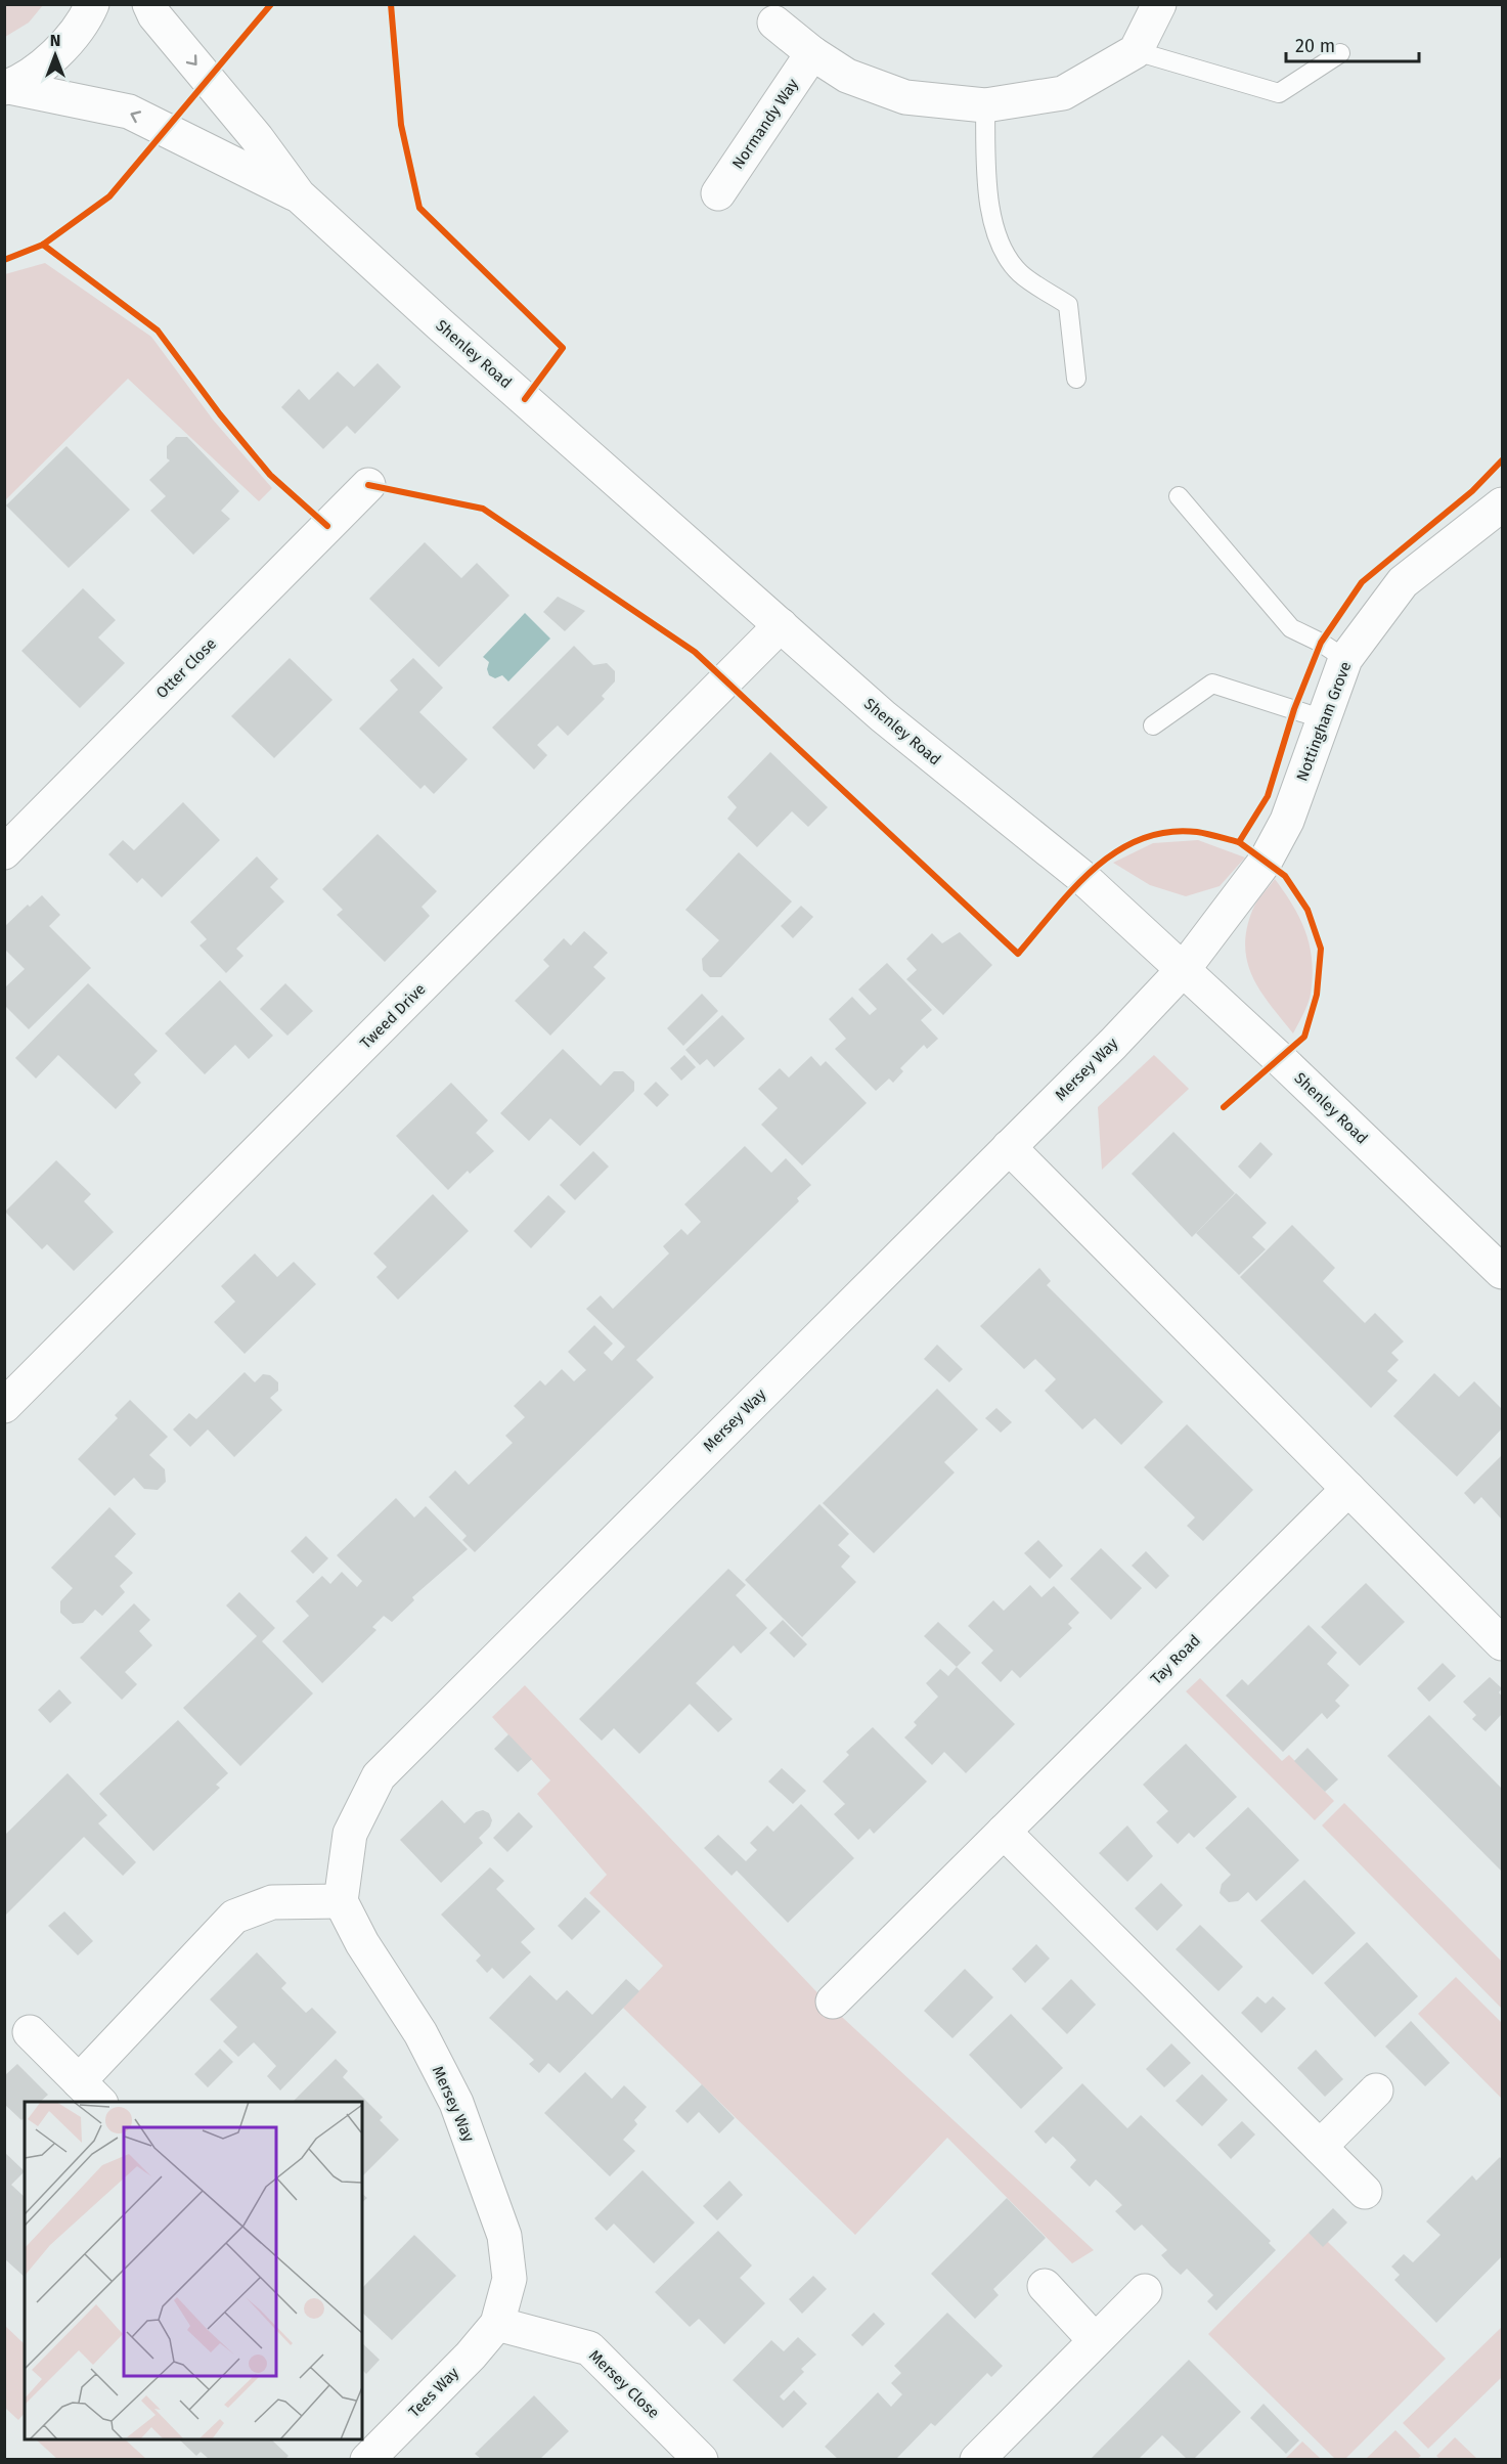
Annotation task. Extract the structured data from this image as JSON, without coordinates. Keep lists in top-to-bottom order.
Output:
{
  "streets": {
    "main road": [
      "Normandy Way",
      "Shenley Road",
      "Otter Close",
      "Nottingham Grove",
      "Tweed Drive",
      "Mersey Way",
      "Tay Road",
      "Mersey Close",
      "Tees Way"
    ]
  },
  "crossings": [
    ["Shenley Road", "Nottingham Grove"],
    ["Shenley Road", "Tweed Drive"],
    ["Shenley Road", "Mersey Way"],
    ["Nottingham Grove", "Mersey Way"],
    ["Mersey Way", "Mersey Close"],
    ["Mersey Way", "Tees Way"],
    ["Mersey Close", "Tees Way"]
  ],
  "scale_bar": "20 m",
  "north": "top"
}
